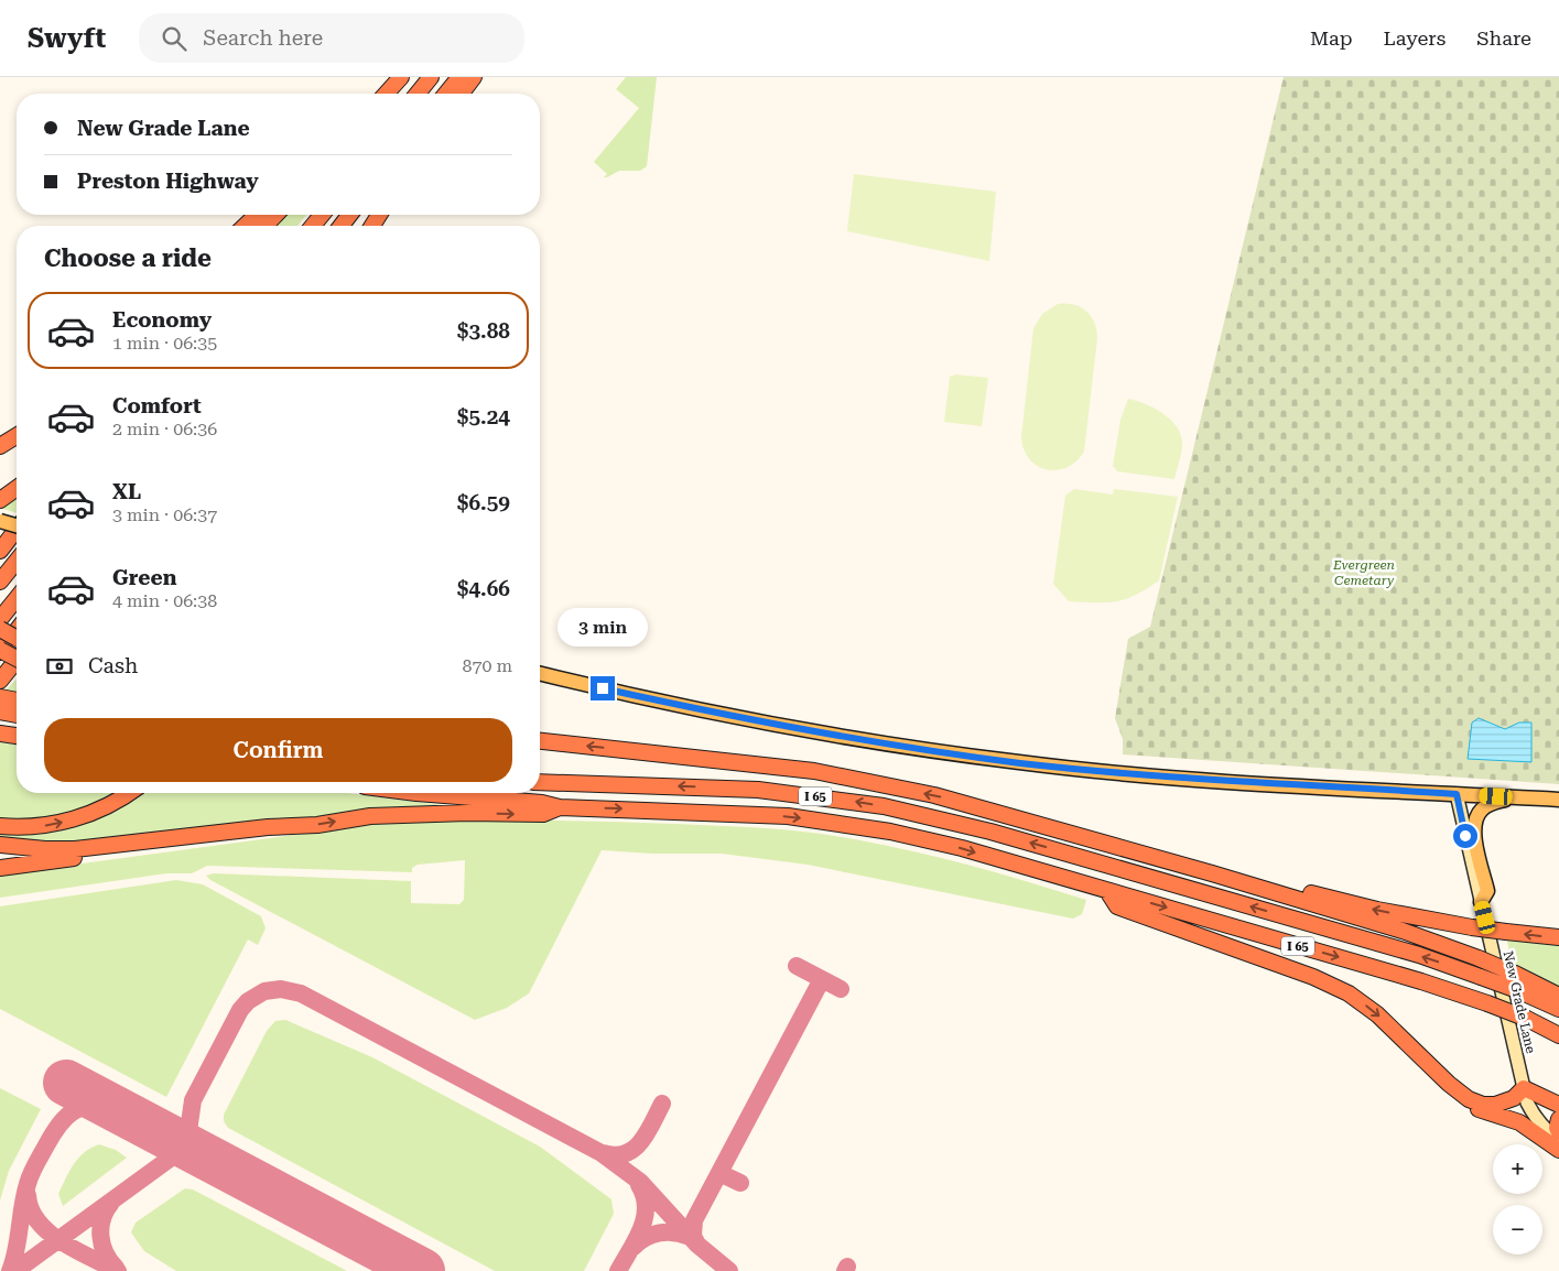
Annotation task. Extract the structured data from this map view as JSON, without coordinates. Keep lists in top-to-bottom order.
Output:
{
  "streets": {
    "highway": ["I 65"],
    "main road": ["New Grade Lane"]
  },
  "parks": ["Evergreen Cemetary"],
  "page": {
    "header": "Swyft",
    "search": "Search here",
    "nav": ["Map", "Layers", "Share"],
    "banner": ["New Grade Lane", "Preston Highway"],
    "heading": "Choose a ride",
    "list": [
      {
        "name": "Economy",
        "note": "1 min · 06:35",
        "value": "$3.88"
      },
      {
        "name": "Comfort",
        "note": "2 min · 06:36",
        "value": "$5.24"
      },
      {
        "name": "XL",
        "note": "3 min · 06:37",
        "value": "$6.59"
      },
      {
        "name": "Green",
        "note": "4 min · 06:38",
        "value": "$4.66"
      }
    ],
    "bubble": "3 min",
    "pay": ["Cash", "870 m"],
    "buttons": "Confirm",
    "map_buttons": ["+", "−"]
  }
}
